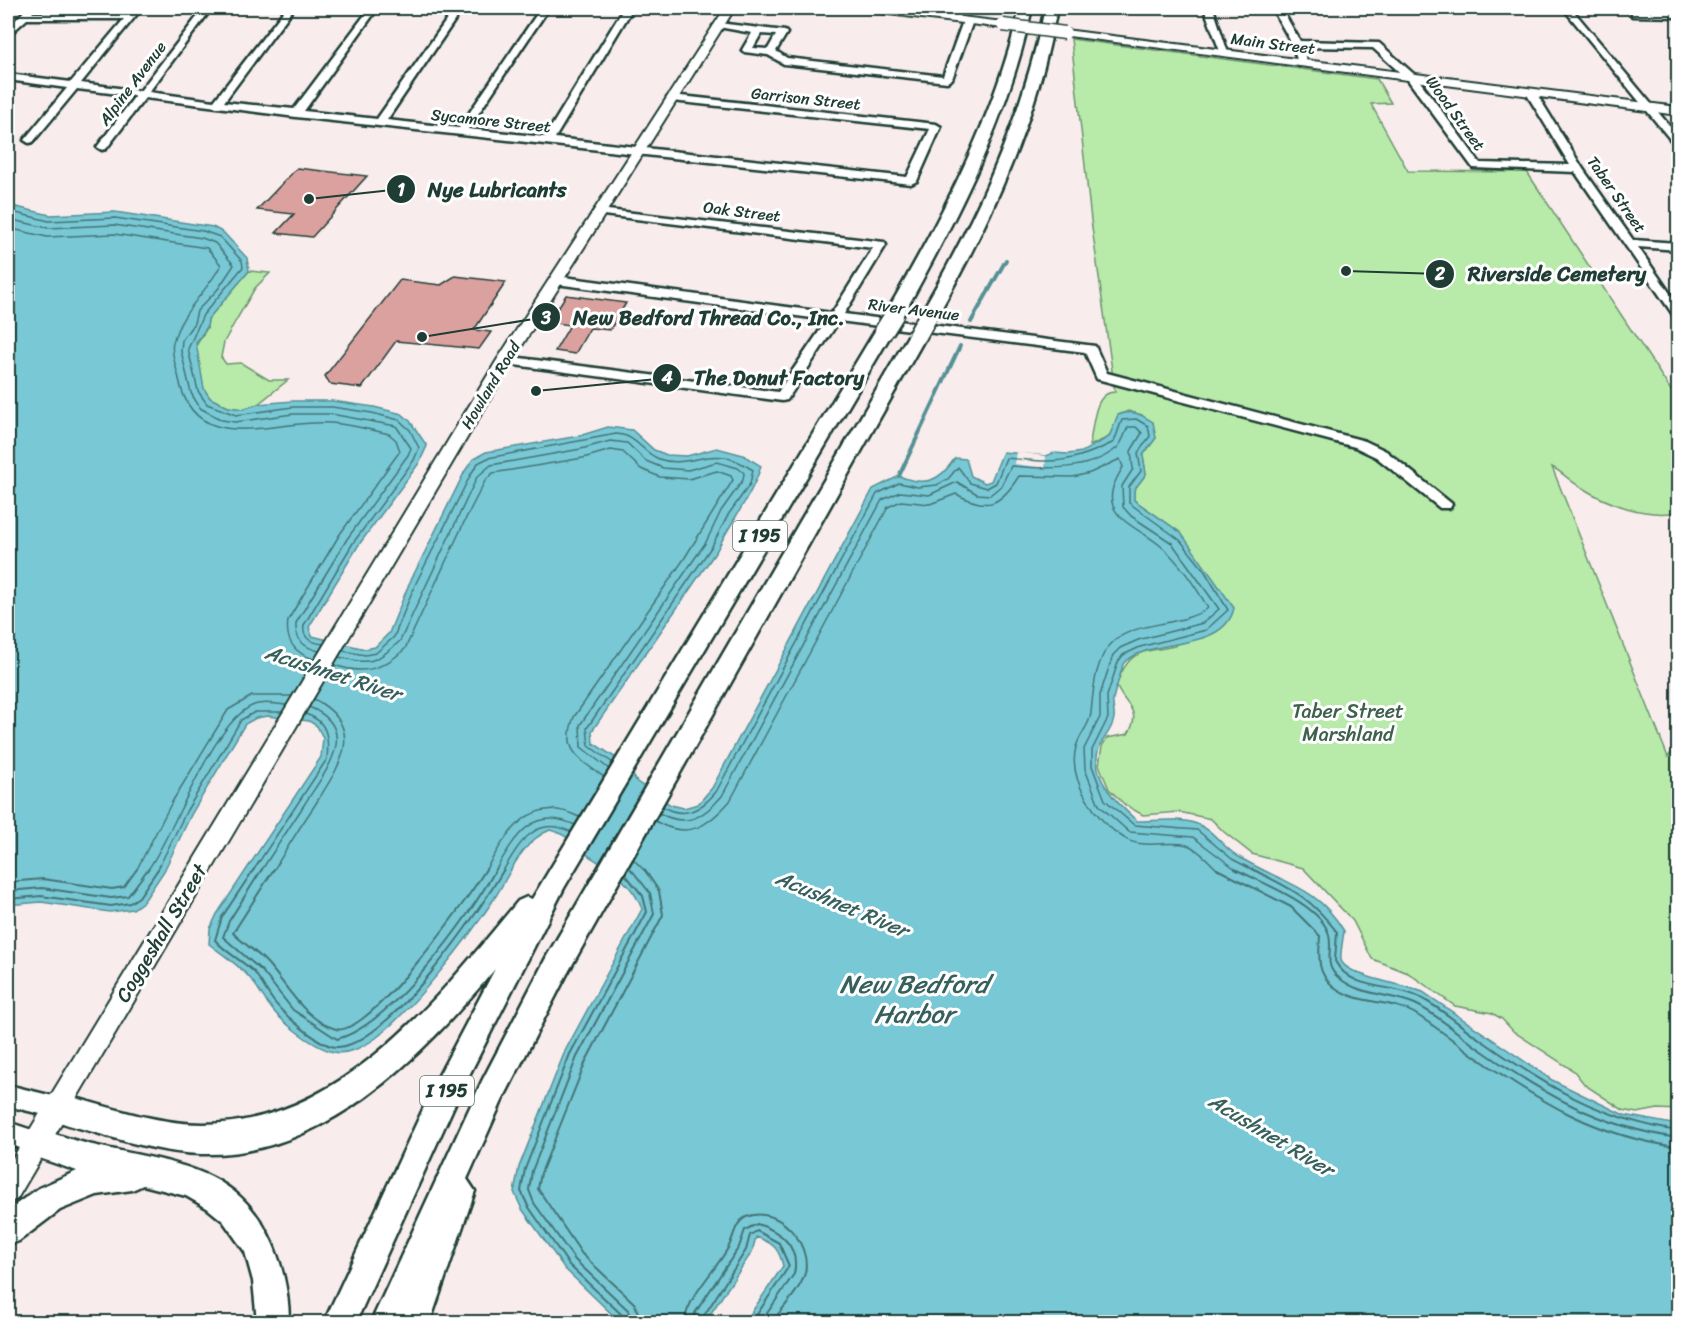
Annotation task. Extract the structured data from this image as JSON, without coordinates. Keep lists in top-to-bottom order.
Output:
{
  "streets": {
    "highway": ["I 195"],
    "main road": ["Main Street", "Howland Road", "Coggeshall Street"],
    "street": [
      "Alpine Avenue",
      "Garrison Street",
      "Wood Street",
      "Sycamore Street",
      "Taber Street",
      "Oak Street",
      "River Avenue"
    ]
  },
  "crossings": [
    ["Main Street", "Wood Street"],
    ["Main Street", "Taber Street"],
    ["Alpine Avenue", "Sycamore Street"],
    ["Garrison Street", "Sycamore Street"],
    ["Garrison Street", "Howland Road"],
    ["Wood Street", "Taber Street"],
    ["Sycamore Street", "Howland Road"],
    ["Oak Street", "River Avenue"],
    ["Oak Street", "Howland Road"],
    ["River Avenue", "Howland Road"],
    ["Howland Road", "Coggeshall Street"]
  ],
  "water": ["Acushnet River", "New Bedford Harbor"],
  "parks": ["Taber Street Marshland"],
  "places": [
    "Nye Lubricants",
    "Riverside Cemetery",
    "New Bedford Thread Co., Inc.",
    "The Donut Factory"
  ]
}
